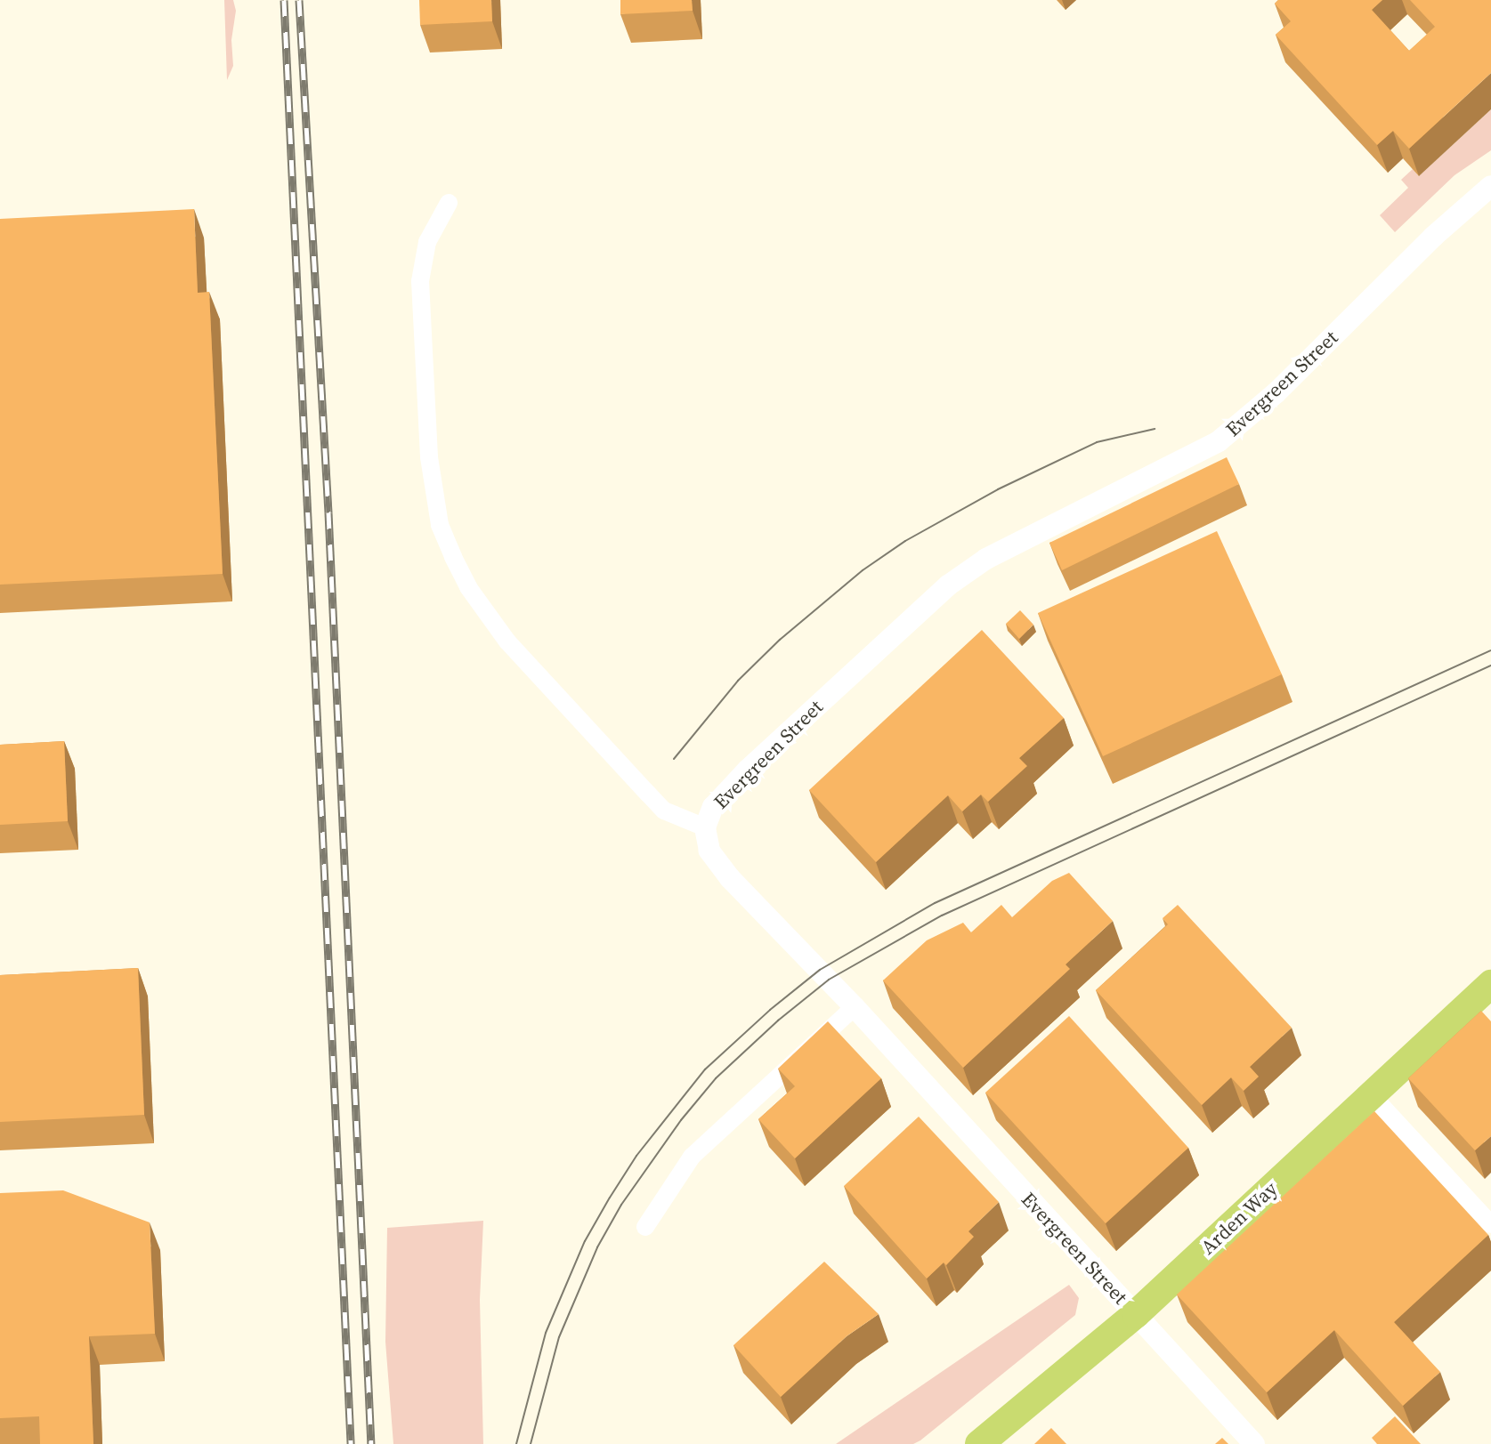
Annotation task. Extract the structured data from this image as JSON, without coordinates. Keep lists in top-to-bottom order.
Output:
{
  "streets": {
    "main road": ["Arden Way"],
    "street": ["Evergreen Street"]
  },
  "crossings": [
    ["Evergreen Street", "Arden Way"]
  ]
}
